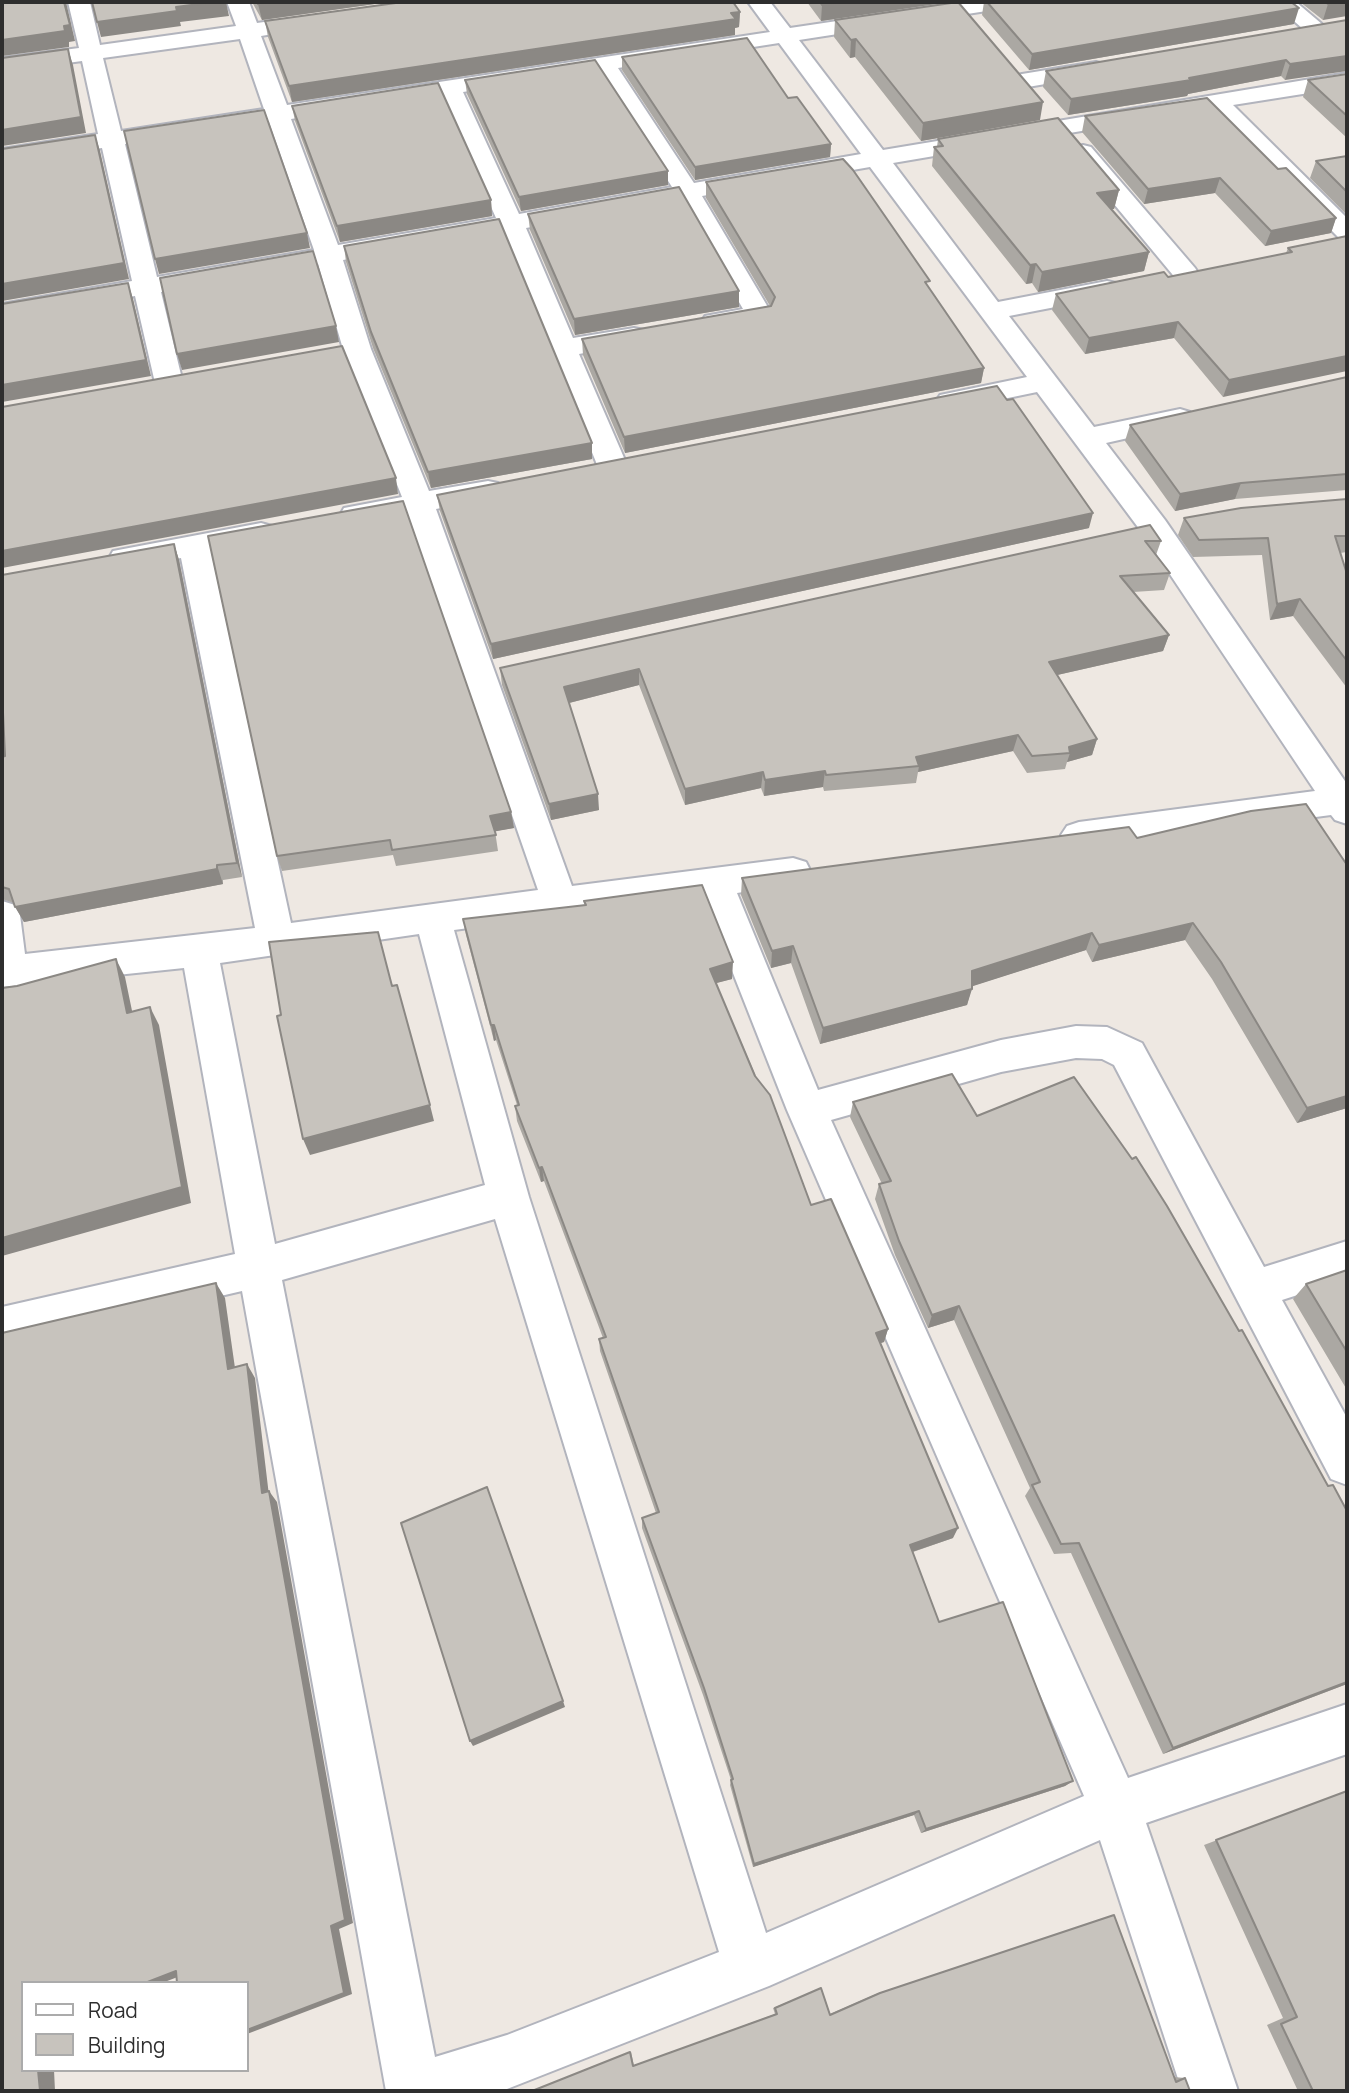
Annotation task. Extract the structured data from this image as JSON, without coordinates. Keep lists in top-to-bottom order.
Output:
{
  "legend": ["Road", "Building"]
}
